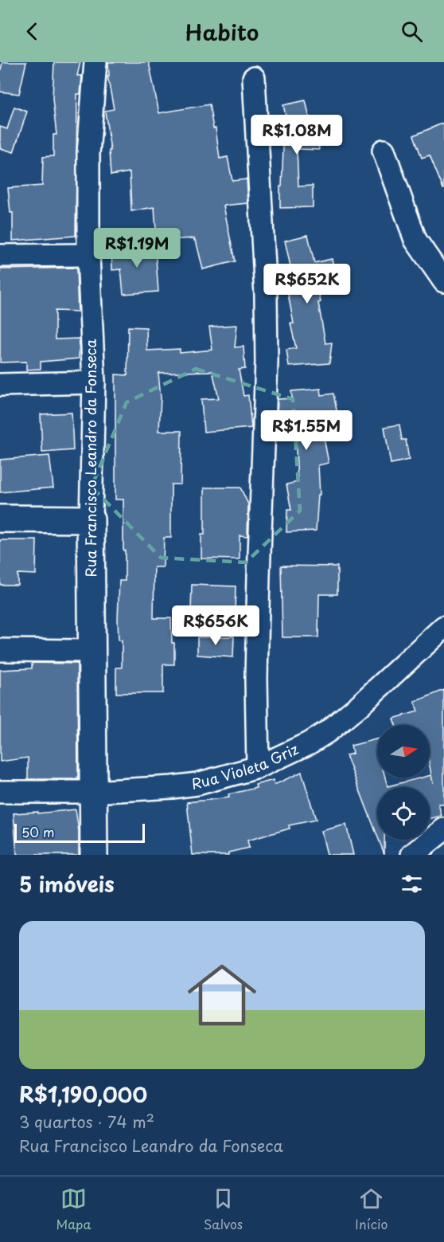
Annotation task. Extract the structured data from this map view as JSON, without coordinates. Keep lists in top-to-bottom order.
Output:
{
  "streets": {
    "main road": ["Rua Francisco Leandro da Fonseca"],
    "street": ["Rua Violeta Griz"]
  },
  "crossings": [
    ["Rua Francisco Leandro da Fonseca", "Rua Violeta Griz"]
  ],
  "scale_bar": "50 m",
  "north": "right",
  "page": {
    "header": "Habito",
    "price": [
      "R$1.08M",
      "R$1.19M",
      "R$652K",
      "R$1.55M",
      "R$656K"
    ],
    "scale": "50 m",
    "heading": "5 imóveis",
    "list": [
      {
        "name": "R$1,190,000",
        "note": "3 quartos · 74 m² · Rua Francisco Leandro da Fonseca"
      }
    ],
    "tabs": ["Mapa", "Salvos", "Início"]
  }
}
